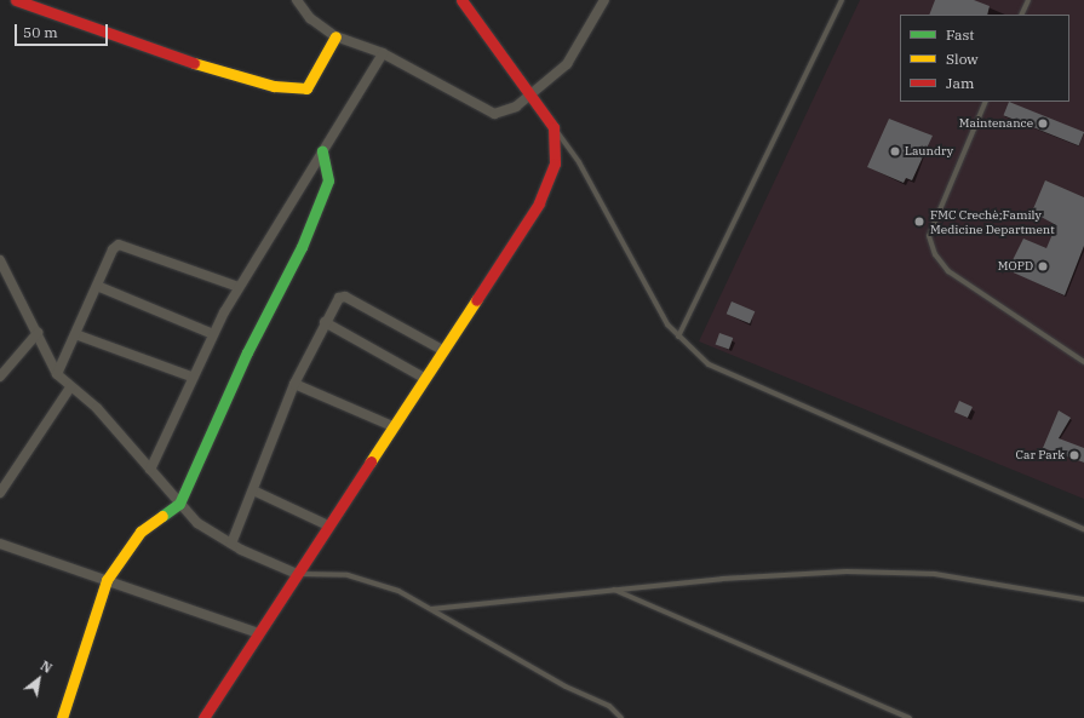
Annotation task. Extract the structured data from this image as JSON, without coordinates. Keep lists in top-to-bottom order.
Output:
{
  "places": [
    "Maintenance",
    "Laundry",
    "FMC Crechè;Family Medicine Department",
    "MOPD",
    "Car Park"
  ],
  "legend": ["Fast", "Slow", "Jam"],
  "scale_bar": "50 m",
  "north": "top right"
}
